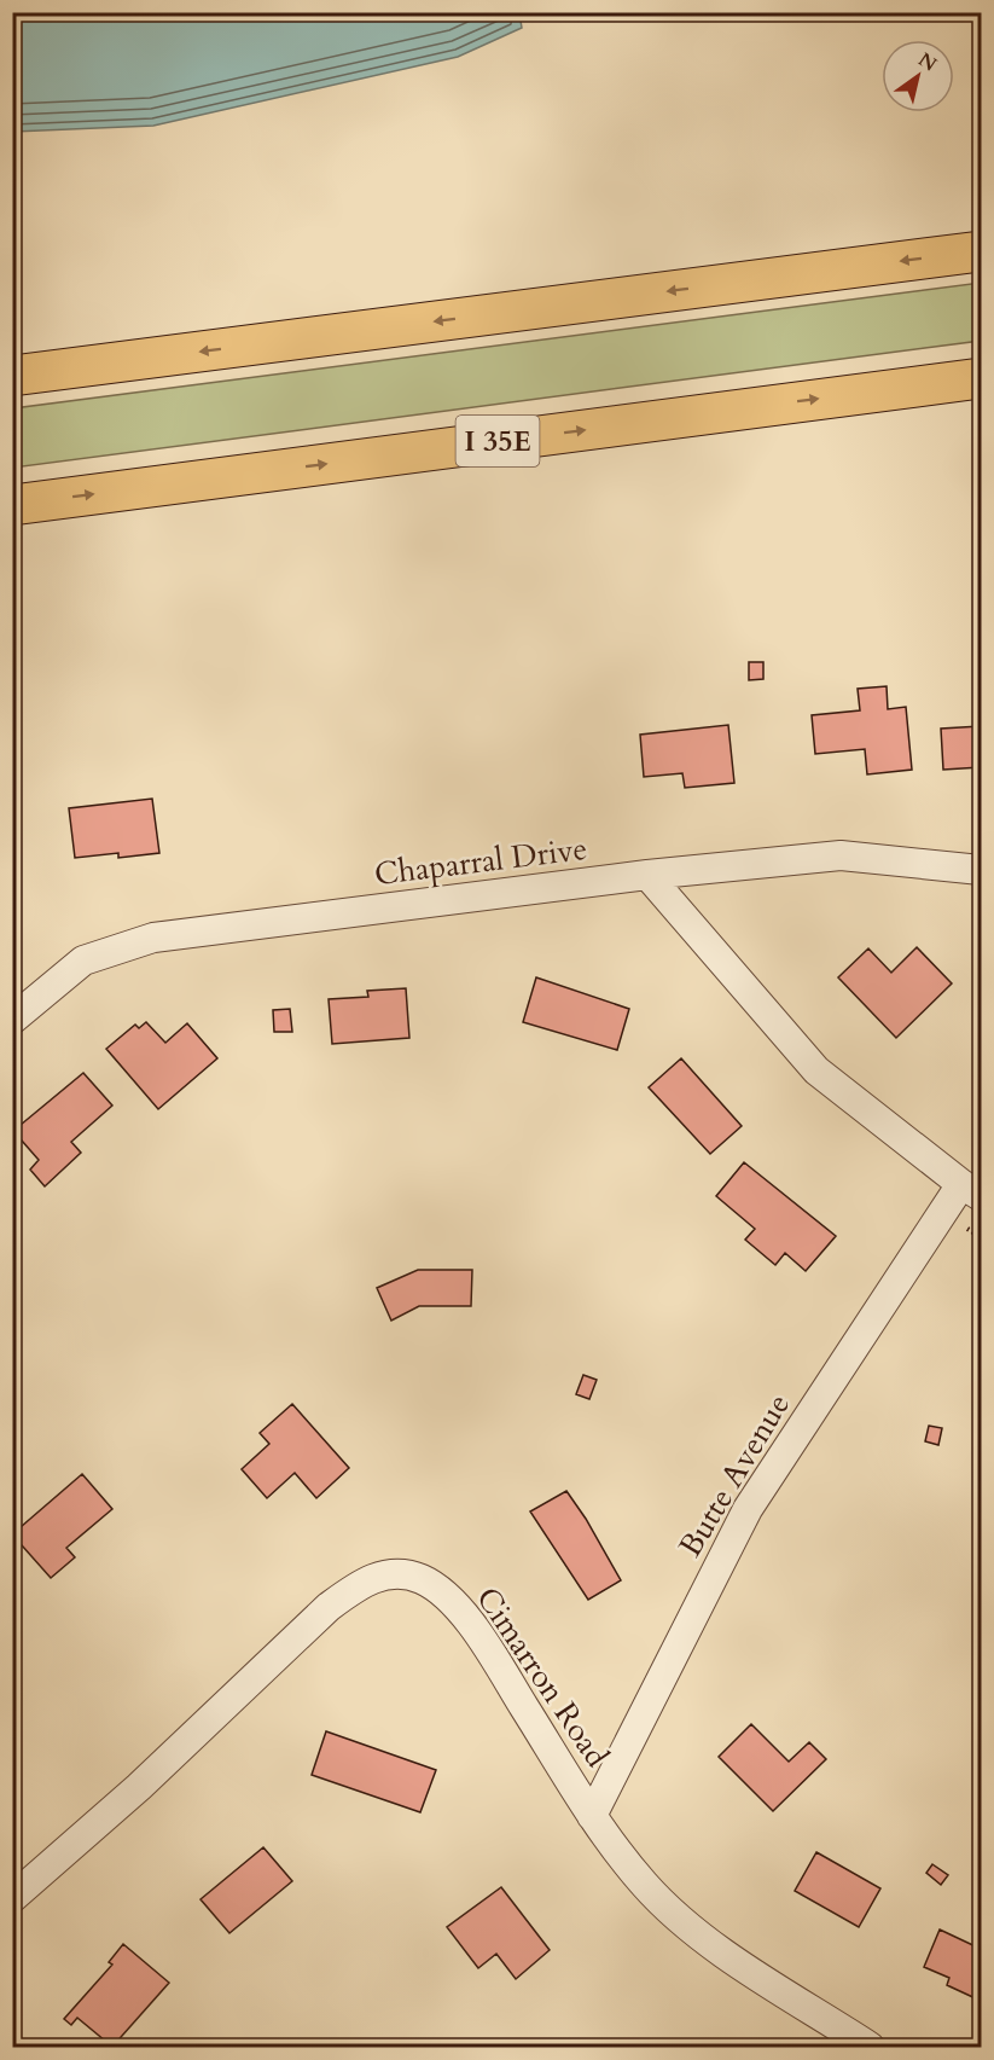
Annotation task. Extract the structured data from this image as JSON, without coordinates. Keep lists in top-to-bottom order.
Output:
{
  "streets": {
    "highway": ["I 35E"],
    "street": ["Chaparral Drive", "Butte Avenue", "Cimarron Road"]
  },
  "crossings": [
    ["Butte Avenue", "Cimarron Road"]
  ],
  "north": "top right"
}
